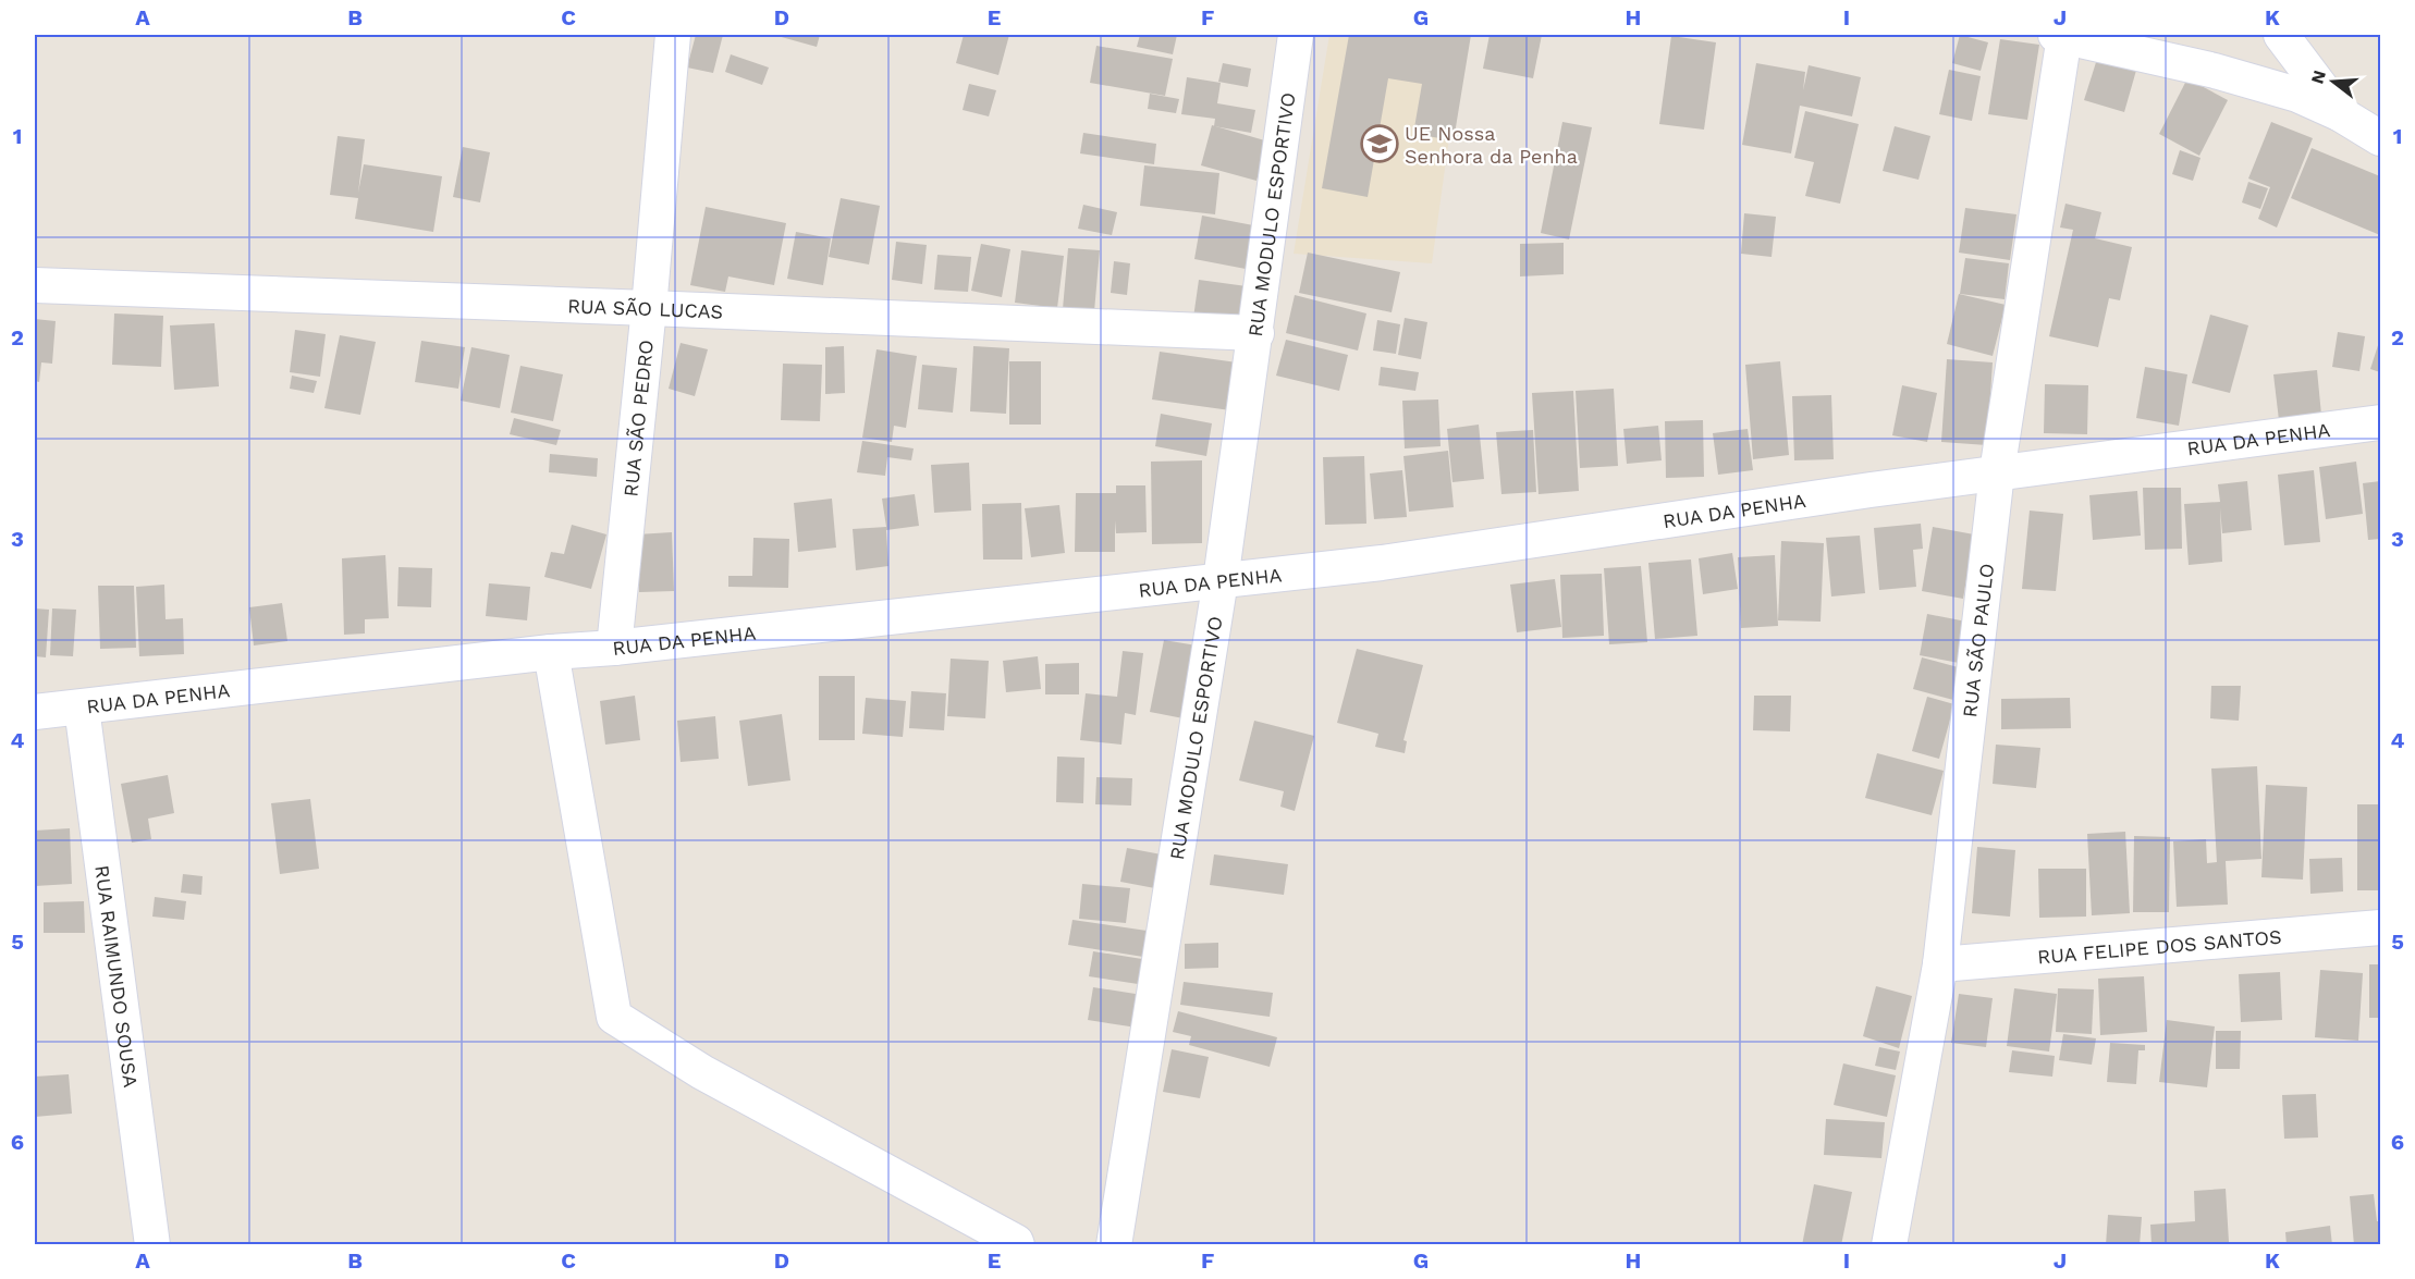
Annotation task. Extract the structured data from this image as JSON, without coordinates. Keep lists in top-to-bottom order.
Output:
{
  "streets": {
    "street": [
      "RUA MODULO ESPORTIVO",
      "RUA SÃO LUCAS",
      "RUA SÃO PEDRO",
      "RUA DA PENHA",
      "RUA SÃO PAULO",
      "RUA FELIPE DOS SANTOS",
      "RUA RAIMUNDO SOUSA"
    ]
  },
  "crossings": [
    ["RUA MODULO ESPORTIVO", "RUA SÃO LUCAS"],
    ["RUA MODULO ESPORTIVO", "RUA DA PENHA"],
    ["RUA SÃO LUCAS", "RUA SÃO PEDRO"],
    ["RUA SÃO PEDRO", "RUA DA PENHA"],
    ["RUA DA PENHA", "RUA SÃO PAULO"],
    ["RUA DA PENHA", "RUA RAIMUNDO SOUSA"],
    ["RUA SÃO PAULO", "RUA FELIPE DOS SANTOS"]
  ],
  "places": {
    "school or university": ["UE Nossa Senhora da Penha"]
  },
  "north": "left",
  "grid": {
    "columns": [
      "A",
      "B",
      "C",
      "D",
      "E",
      "F",
      "G",
      "H",
      "I",
      "J",
      "K"
    ],
    "rows": [
      "1",
      "2",
      "3",
      "4",
      "5",
      "6"
    ]
  }
}
